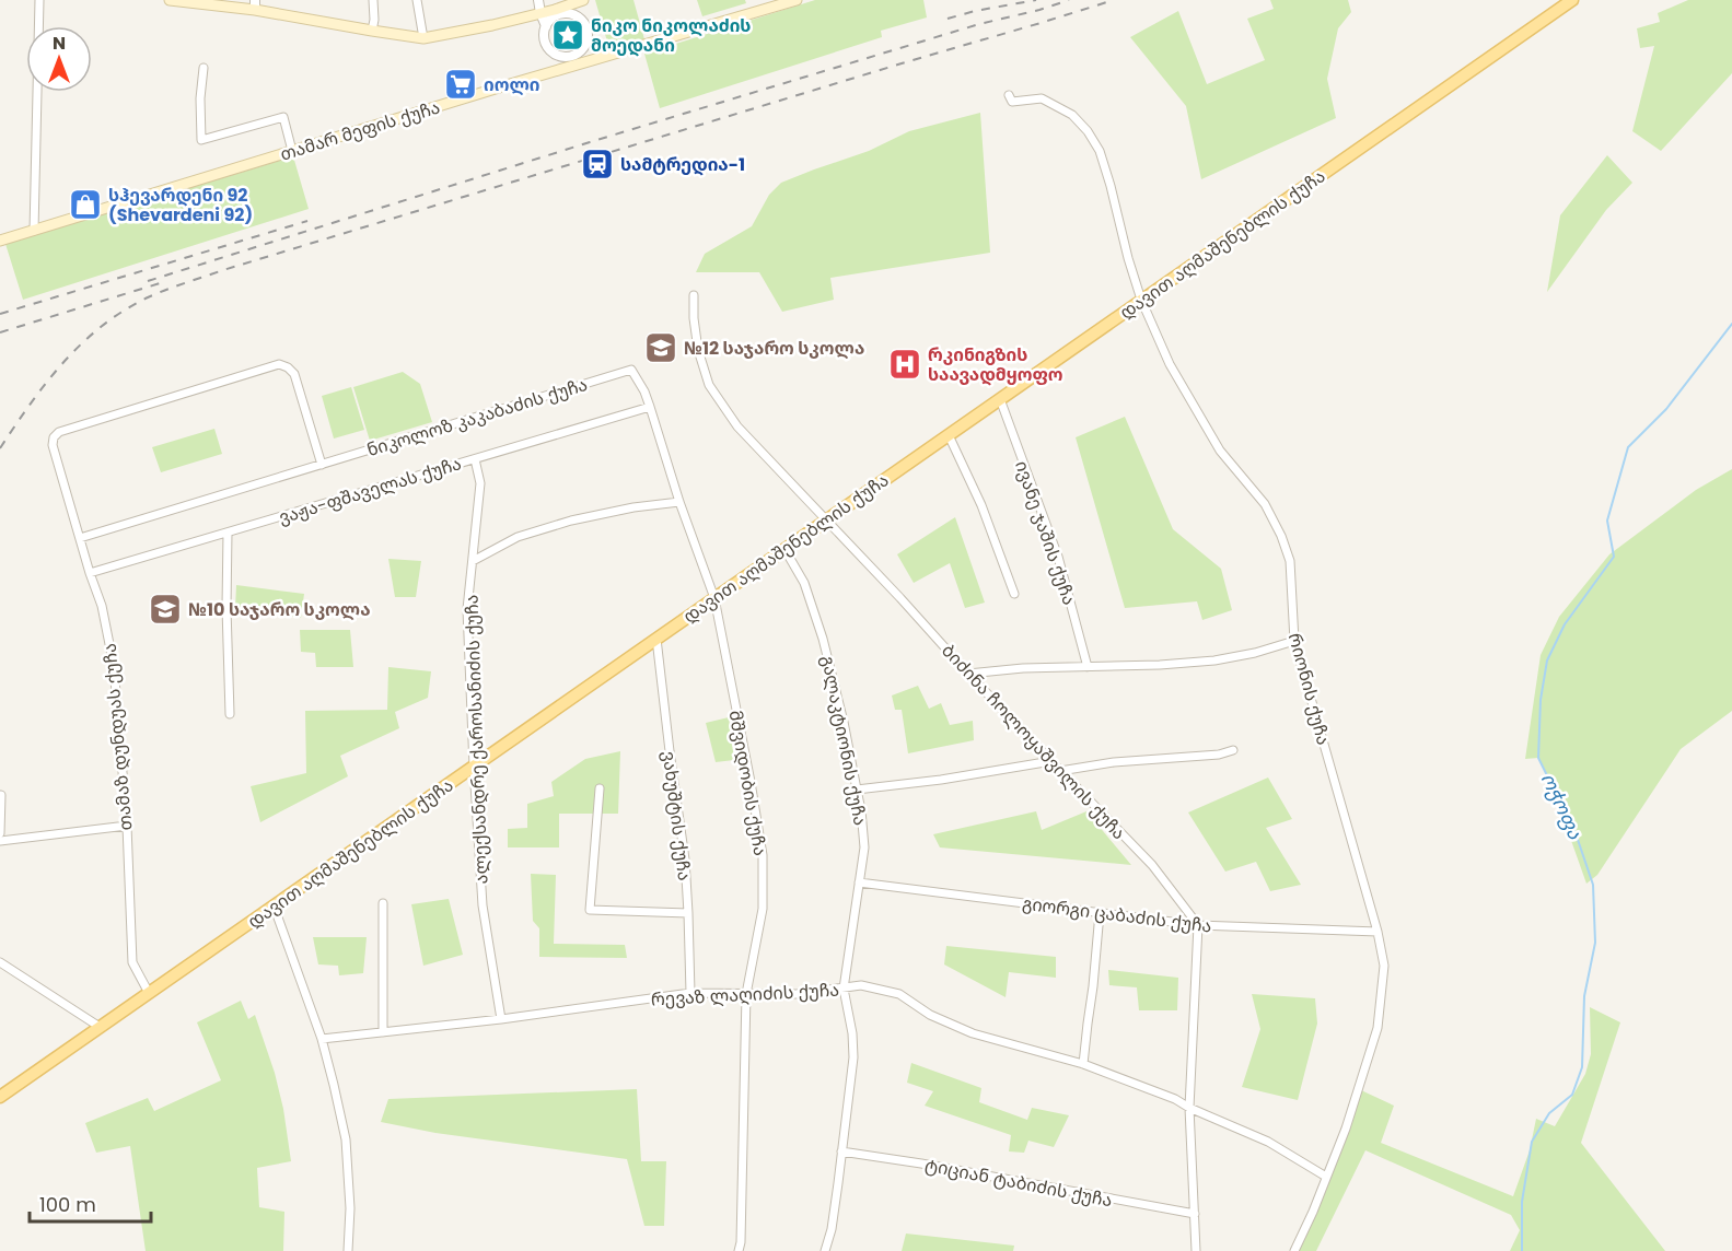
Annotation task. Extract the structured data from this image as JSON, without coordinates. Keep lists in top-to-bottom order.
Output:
{
  "streets": {
    "main road": ["თამარ მეფის ქუჩა", "დავით აღმაშენებლის ქუჩა"],
    "street": [
      "ნიკოლოზ კაკაბაძის ქუჩა",
      "ვაჟა-ფშაველას ქუჩა",
      "ივანე ჯაშის ქუჩა",
      "რიონის ქუჩა",
      "თამაზ დუნდუას ქუჩა",
      "ალექსანდრე ქაროსანიძის ქუჩა",
      "გალაკტიონის ქუჩა",
      "ბიძინა ჩოლოყაშვილის ქუჩა",
      "მშვიდობის ქუჩა",
      "ვახუშტის ქუჩა",
      "გიორგი ცაბაძის ქუჩა",
      "რევაზ ლაღიძის ქუჩა",
      "ტიციან ტაბიძის ქუჩა"
    ]
  },
  "crossings": [
    ["დავით აღმაშენებლის ქუჩა", "ივანე ჯაშის ქუჩა"],
    ["დავით აღმაშენებლის ქუჩა", "რიონის ქუჩა"],
    ["დავით აღმაშენებლის ქუჩა", "თამაზ დუნდუას ქუჩა"],
    ["დავით აღმაშენებლის ქუჩა", "ალექსანდრე ქაროსანიძის ქუჩა"],
    ["დავით აღმაშენებლის ქუჩა", "გალაკტიონის ქუჩა"],
    ["დავით აღმაშენებლის ქუჩა", "ბიძინა ჩოლოყაშვილის ქუჩა"],
    ["დავით აღმაშენებლის ქუჩა", "მშვიდობის ქუჩა"],
    ["დავით აღმაშენებლის ქუჩა", "ვახუშტის ქუჩა"],
    ["ნიკოლოზ კაკაბაძის ქუჩა", "თამაზ დუნდუას ქუჩა"],
    ["ნიკოლოზ კაკაბაძის ქუჩა", "მშვიდობის ქუჩა"],
    ["ვაჟა-ფშაველას ქუჩა", "თამაზ დუნდუას ქუჩა"],
    ["ვაჟა-ფშაველას ქუჩა", "ალექსანდრე ქაროსანიძის ქუჩა"],
    ["ვაჟა-ფშაველას ქუჩა", "მშვიდობის ქუჩა"],
    ["რიონის ქუჩა", "გიორგი ცაბაძის ქუჩა"],
    ["რიონის ქუჩა", "რევაზ ლაღიძის ქუჩა"],
    ["ალექსანდრე ქაროსანიძის ქუჩა", "რევაზ ლაღიძის ქუჩა"],
    ["გალაკტიონის ქუჩა", "გიორგი ცაბაძის ქუჩა"],
    ["გალაკტიონის ქუჩა", "რევაზ ლაღიძის ქუჩა"],
    ["გალაკტიონის ქუჩა", "ტიციან ტაბიძის ქუჩა"],
    ["ბიძინა ჩოლოყაშვილის ქუჩა", "გიორგი ცაბაძის ქუჩა"],
    ["მშვიდობის ქუჩა", "რევაზ ლაღიძის ქუჩა"],
    ["ვახუშტის ქუჩა", "რევაზ ლაღიძის ქუჩა"]
  ],
  "water": ["ოჭოფა"],
  "places": {
    "place": ["ნიკო ნიკოლაძის მოედანი"],
    "supermarket": ["იოლი"],
    "station": ["სამტრედია-1"],
    "shop": ["სჰევარდენი 92 (Shevardeni 92)"],
    "school or university": ["№12 საჯარო სკოლა", "№10 საჯარო სკოლა"],
    "hospital": ["რკინიგზის საავადმყოფო"]
  },
  "scale_bar": "100 m",
  "north": "top"
}
